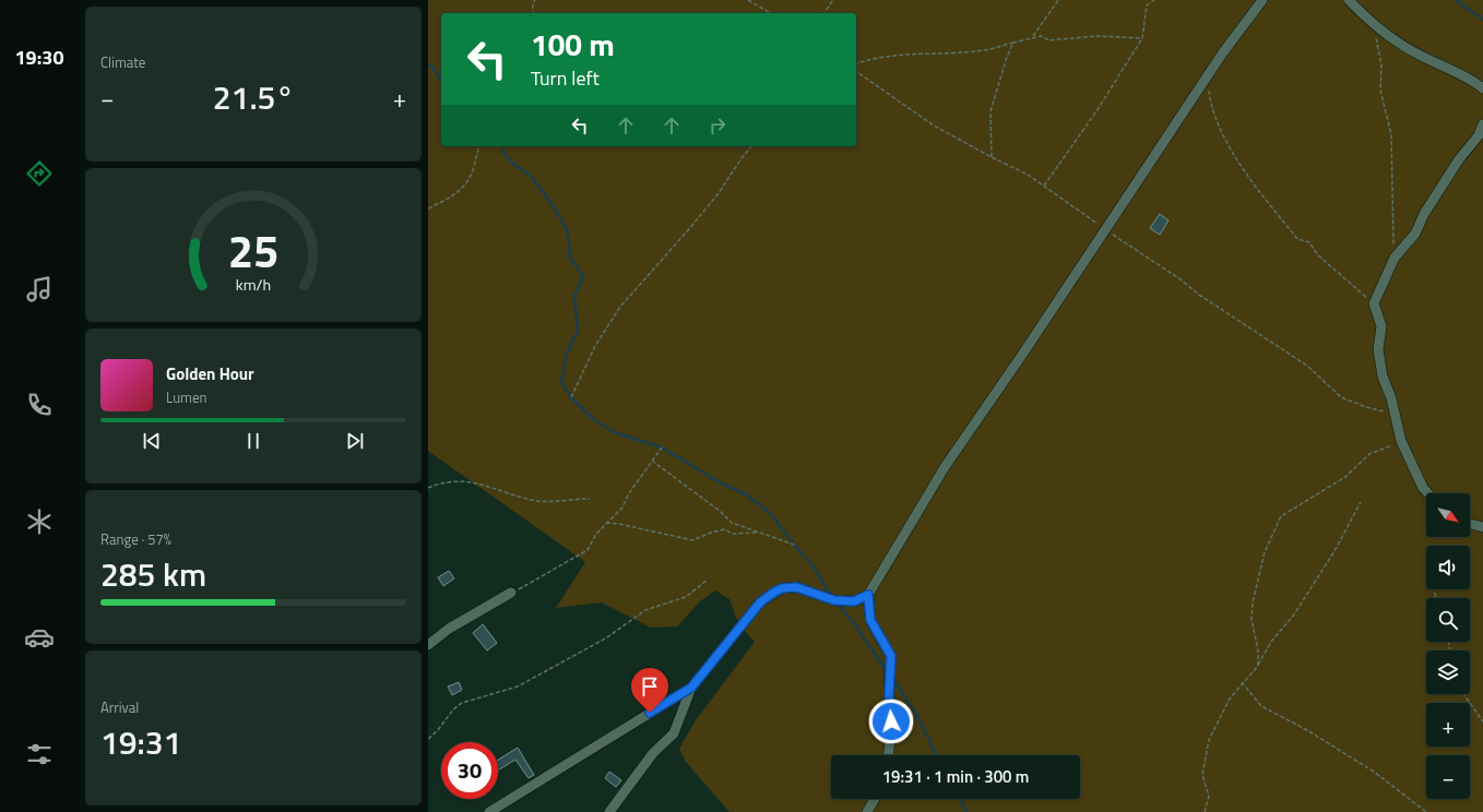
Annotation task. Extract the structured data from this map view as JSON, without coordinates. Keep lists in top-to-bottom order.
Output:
{
  "north": "bottom right",
  "page": {
    "tabs": "19:30",
    "tile": [
      "Climate",
      ["Range · 57%", "285 km"],
      ["Arrival", "19:31"]
    ],
    "turn": ["100 m", "Turn left"],
    "heat": ["−", "21.5°", "+"],
    "song": ["Golden Hour", "Lumen"],
    "map_buttons": ["+", "−"],
    "limit": "30",
    "trip": "19:31 · 1 min · 300 m",
    "gauge": ["25", "km/h"]
  }
}
